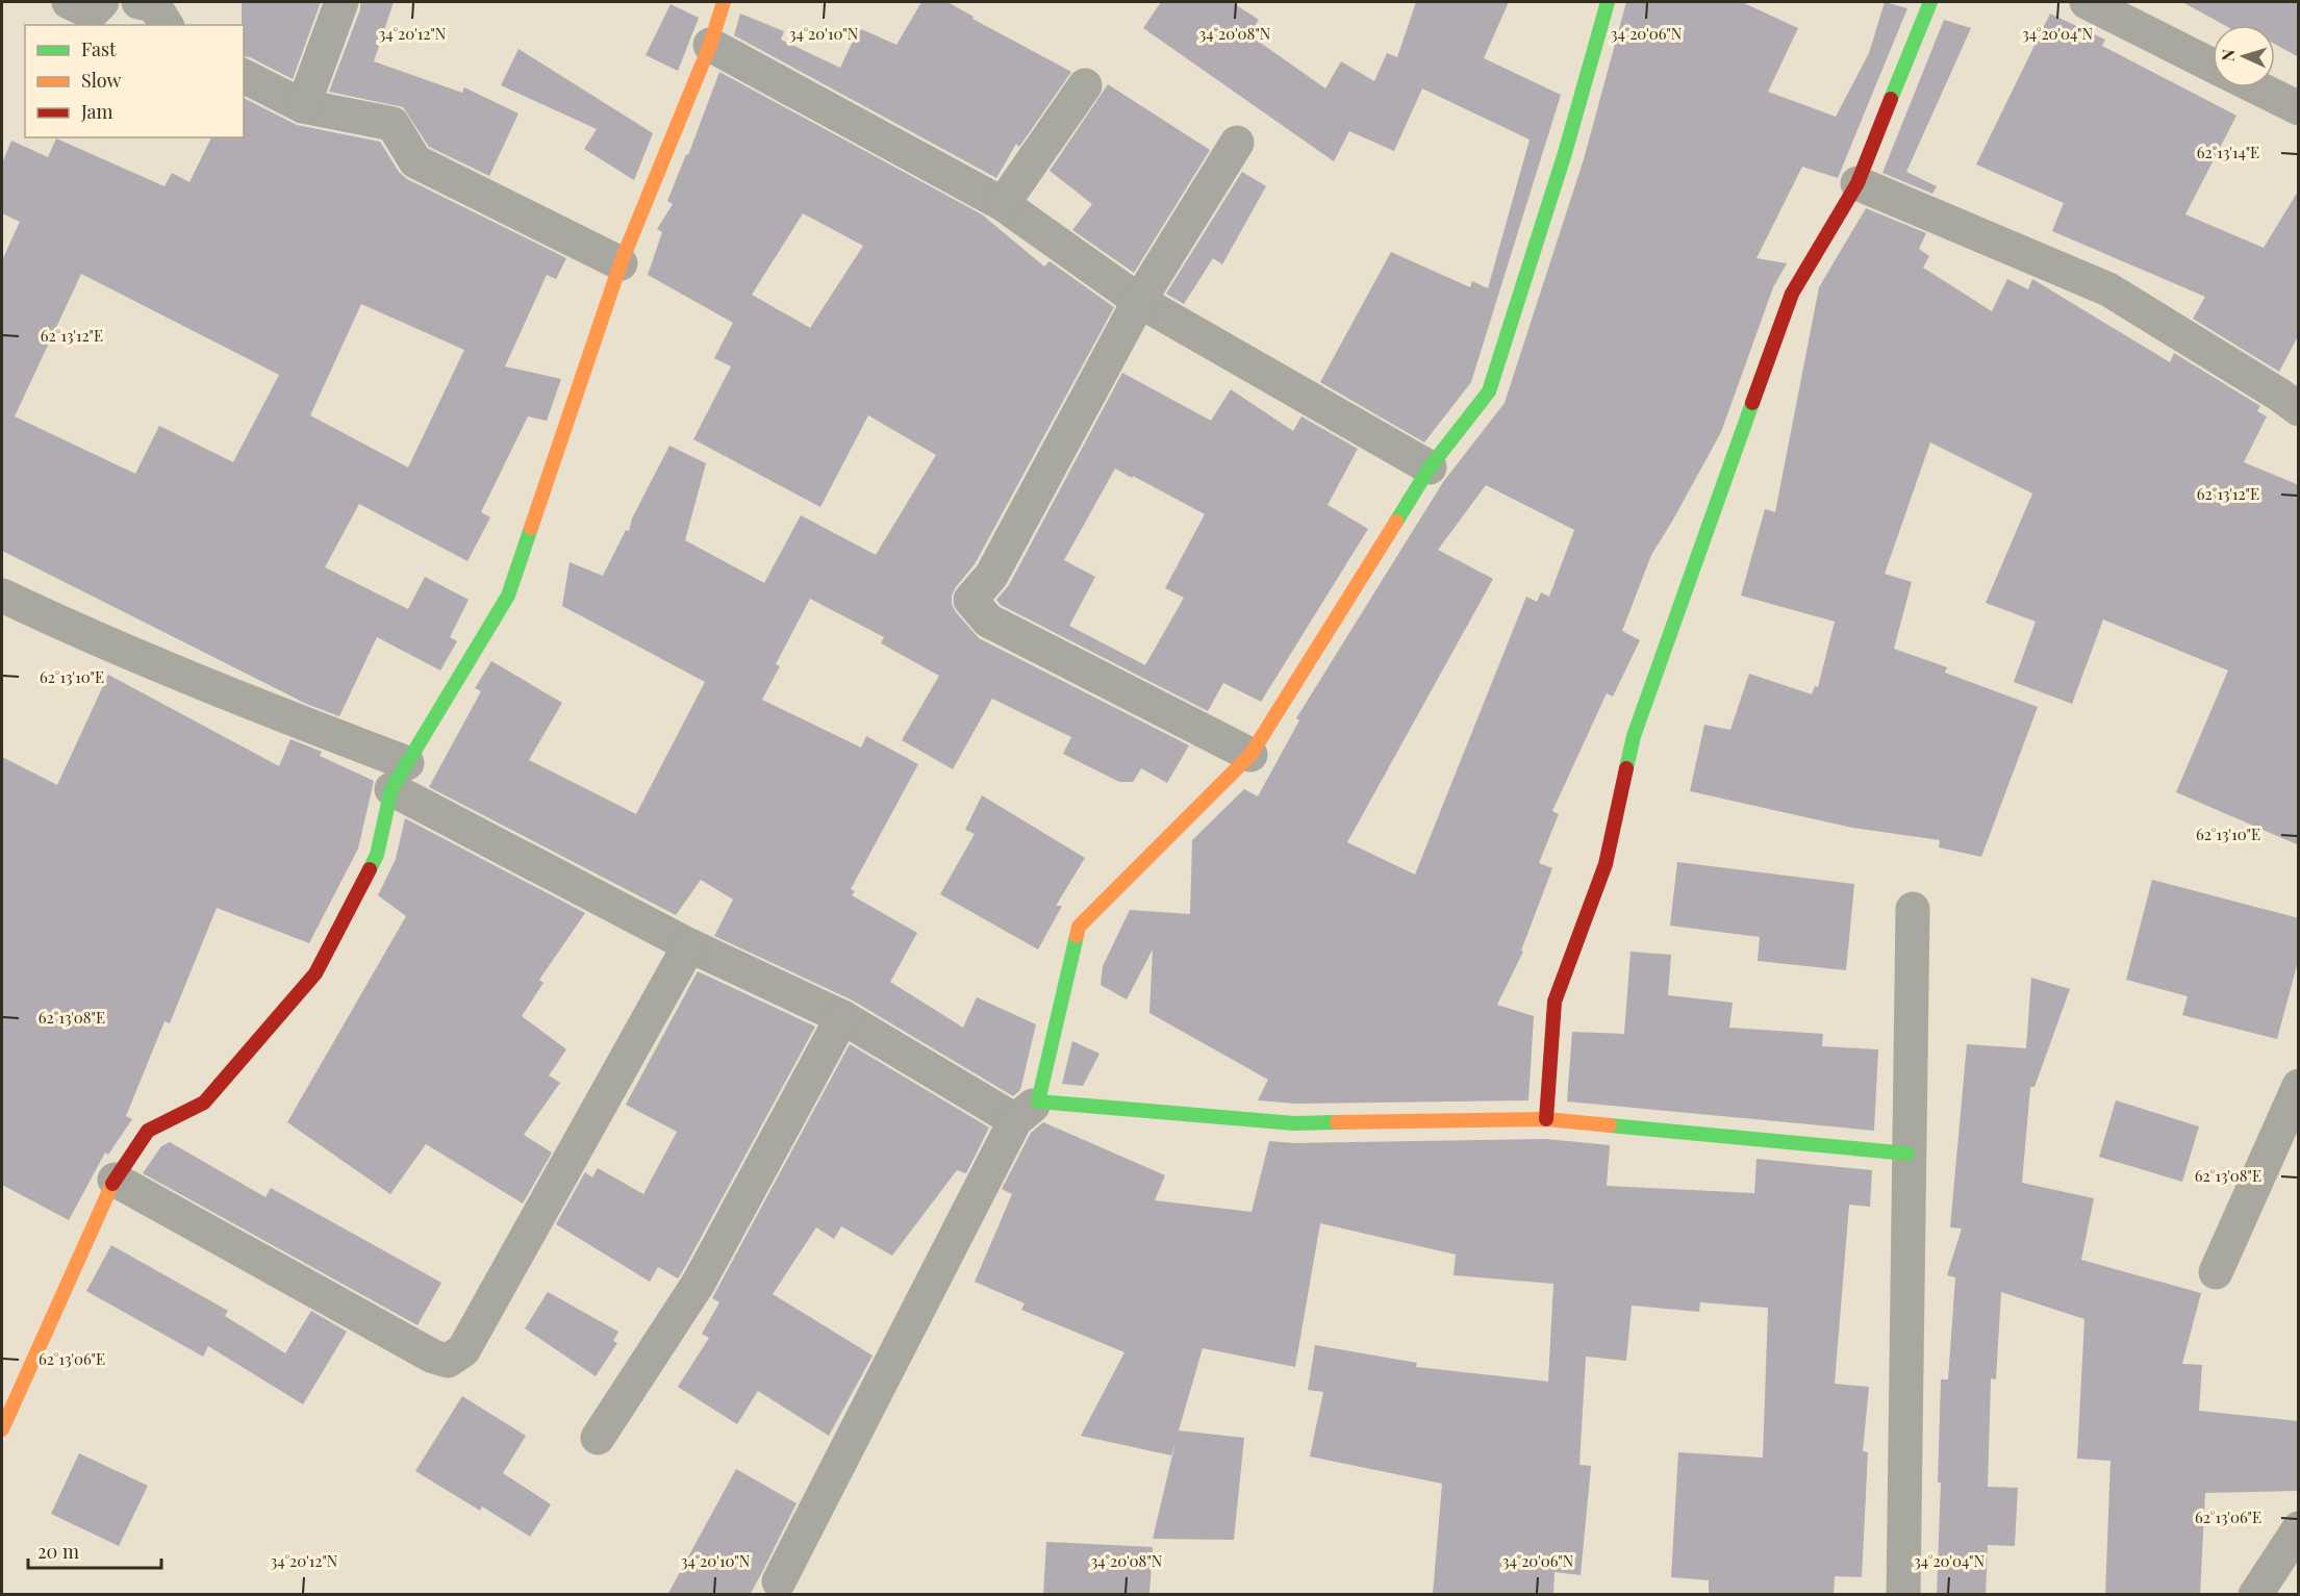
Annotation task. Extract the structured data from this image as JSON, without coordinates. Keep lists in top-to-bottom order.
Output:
{
  "legend": ["Fast", "Slow", "Jam"],
  "scale_bar": "20 m",
  "north": "left",
  "coordinates": [
    "34°20'12\"N",
    "34°20'10\"N",
    "34°20'08\"N",
    "34°20'06\"N",
    "34°20'04\"N",
    "62°13'14\"E",
    "62°13'12\"E",
    "62°13'10\"E",
    "62°13'08\"E",
    "62°13'06\"E"
  ]
}
